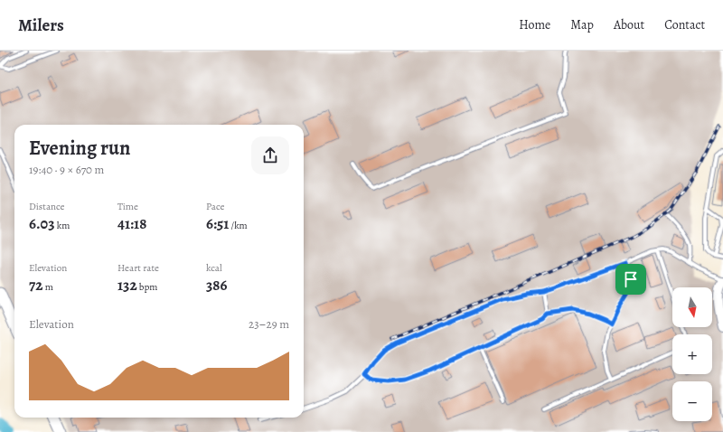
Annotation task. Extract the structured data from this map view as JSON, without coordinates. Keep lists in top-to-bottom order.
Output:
{
  "north": "bottom",
  "page": {
    "header": "Milers",
    "nav": [
      "Home",
      "Map",
      "About",
      "Contact"
    ],
    "heading": ["Evening run", "19:40 · 9 × 670 m"],
    "stats": [
      ["Distance", "6.03 km"],
      ["Time", "41:18"],
      ["Pace", "6:51 /km"],
      ["Elevation", "72 m"],
      ["Heart rate", "132 bpm"],
      ["kcal", "386"]
    ],
    "map_buttons": ["+", "−"],
    "chart": ["Elevation", "23–29 m"]
  }
}
